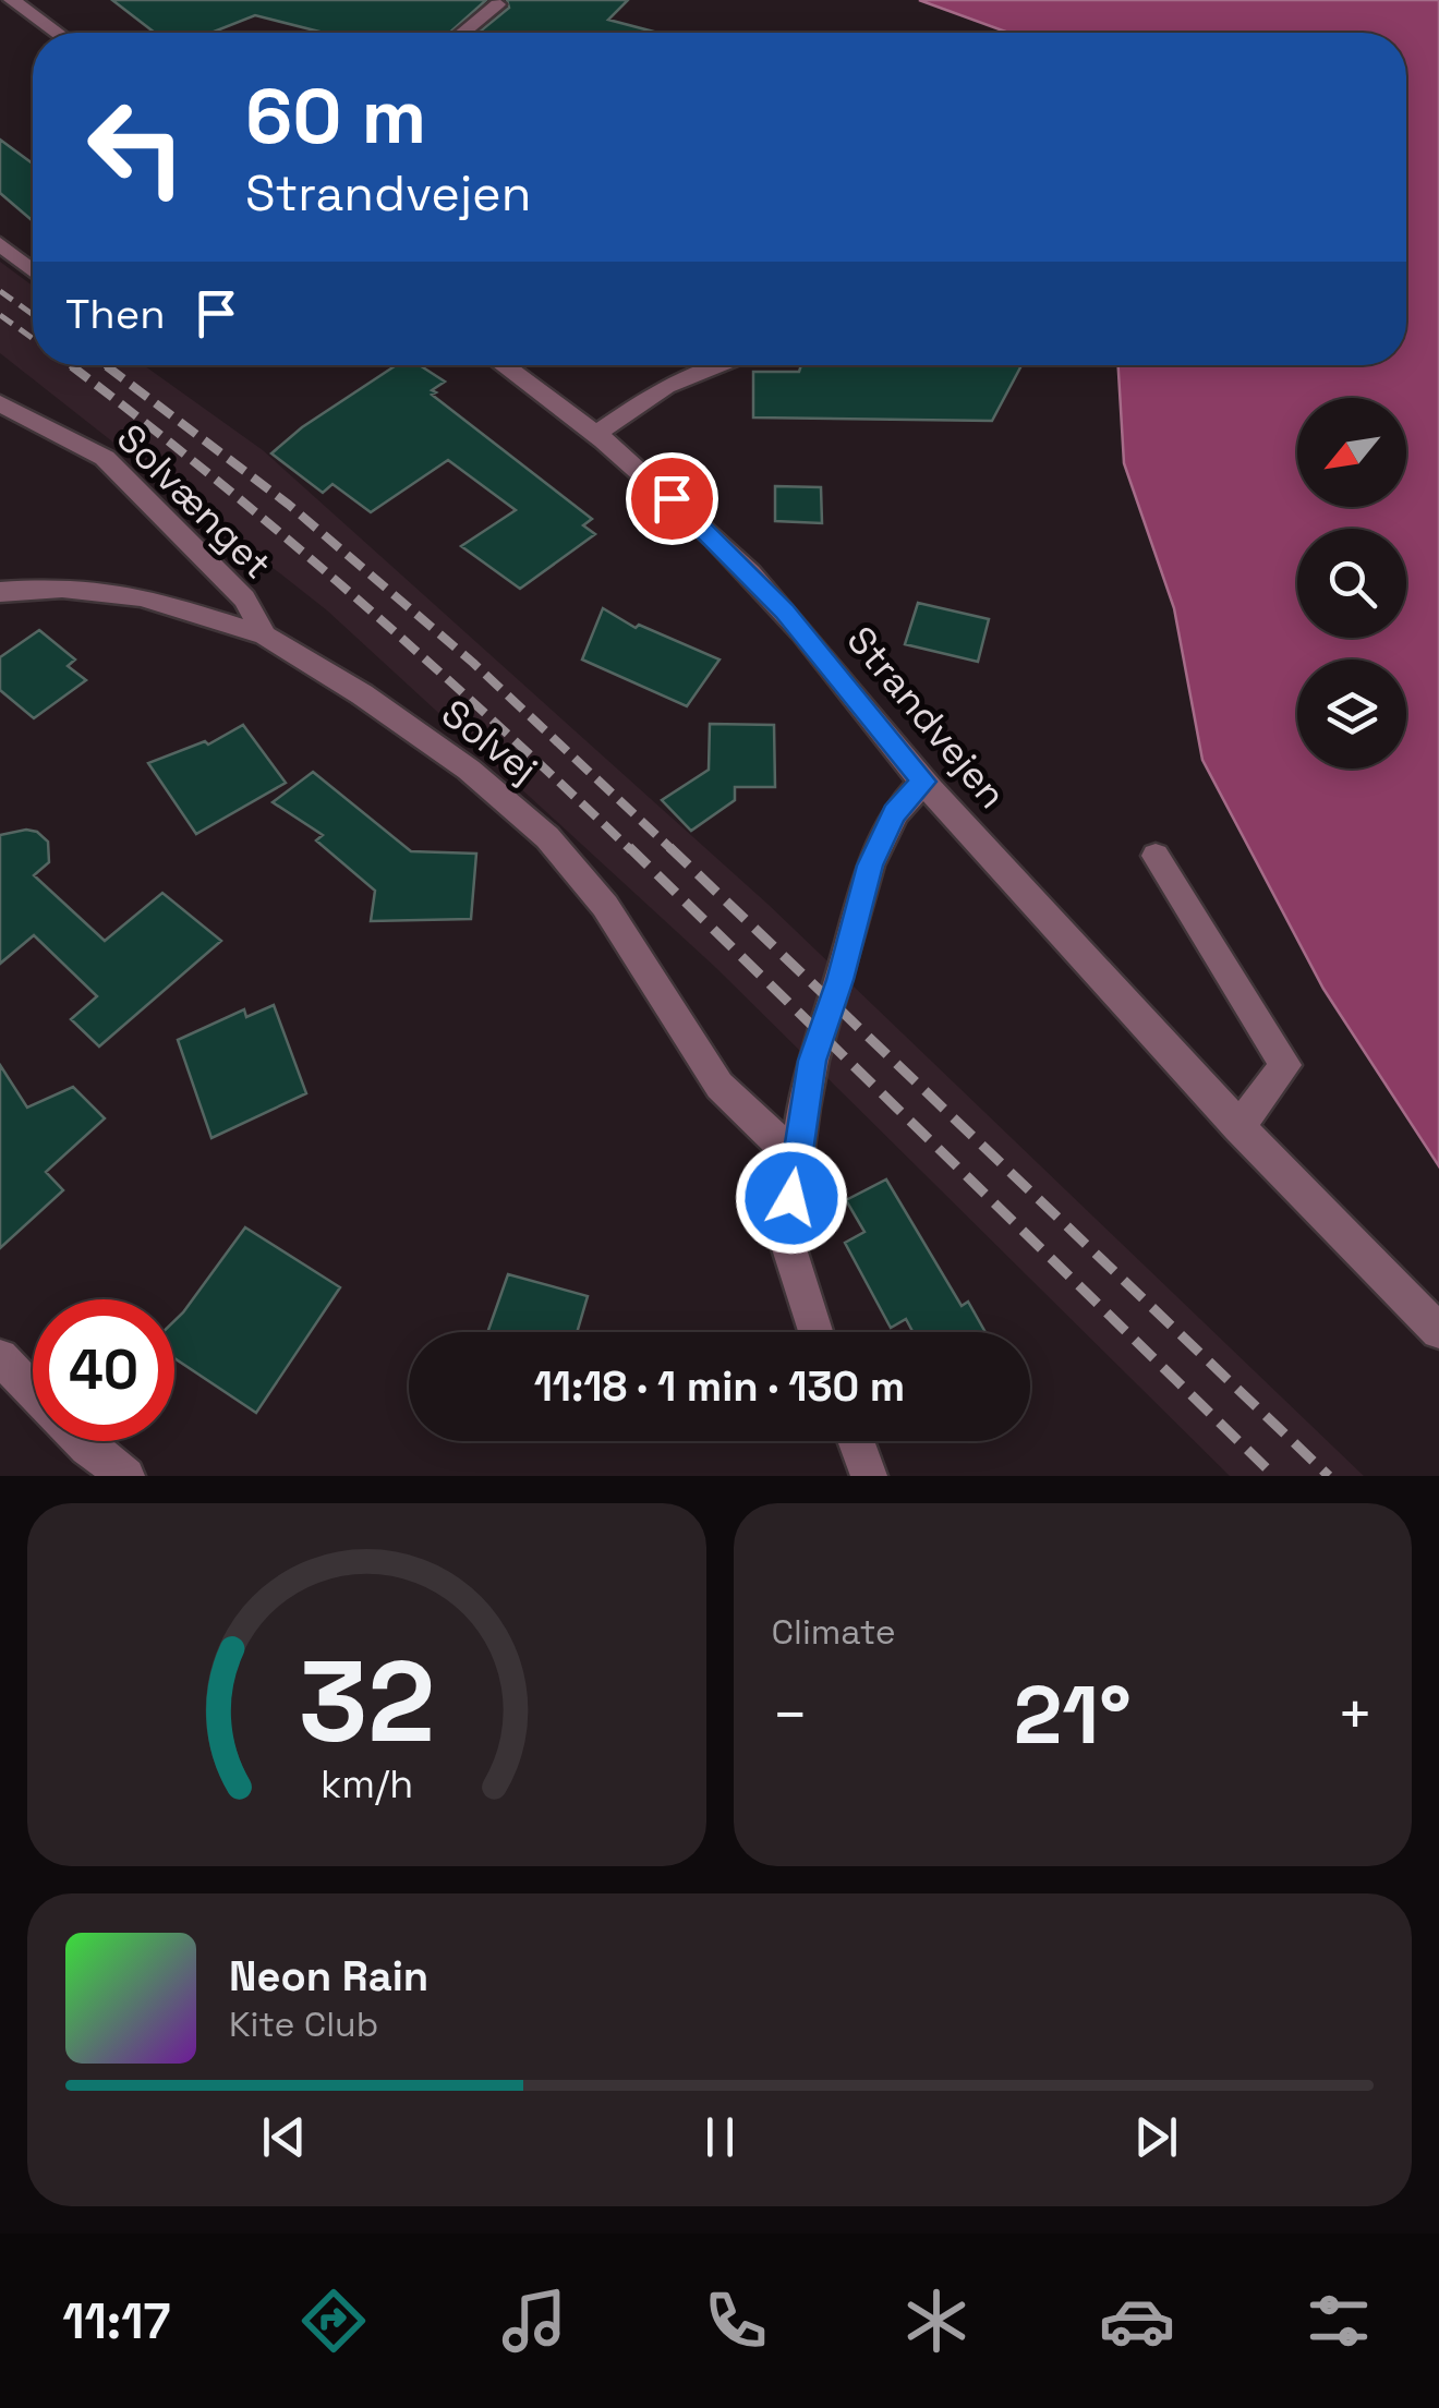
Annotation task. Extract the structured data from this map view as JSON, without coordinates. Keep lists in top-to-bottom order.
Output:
{
  "streets": {
    "street": ["Solvænget", "Strandvejen", "Solvej"]
  },
  "crossings": [
    ["Solvænget", "Solvej"]
  ],
  "north": "bottom left",
  "page": {
    "turn": ["60 m", "Strandvejen"],
    "then": "Then",
    "limit": "40",
    "trip": "11:18 · 1 min · 130 m",
    "tile": "Climate",
    "heat": ["−", "21°", "+"],
    "song": ["Neon Rain", "Kite Club"],
    "tabs": "11:17",
    "gauge": ["32", "km/h"]
  }
}
